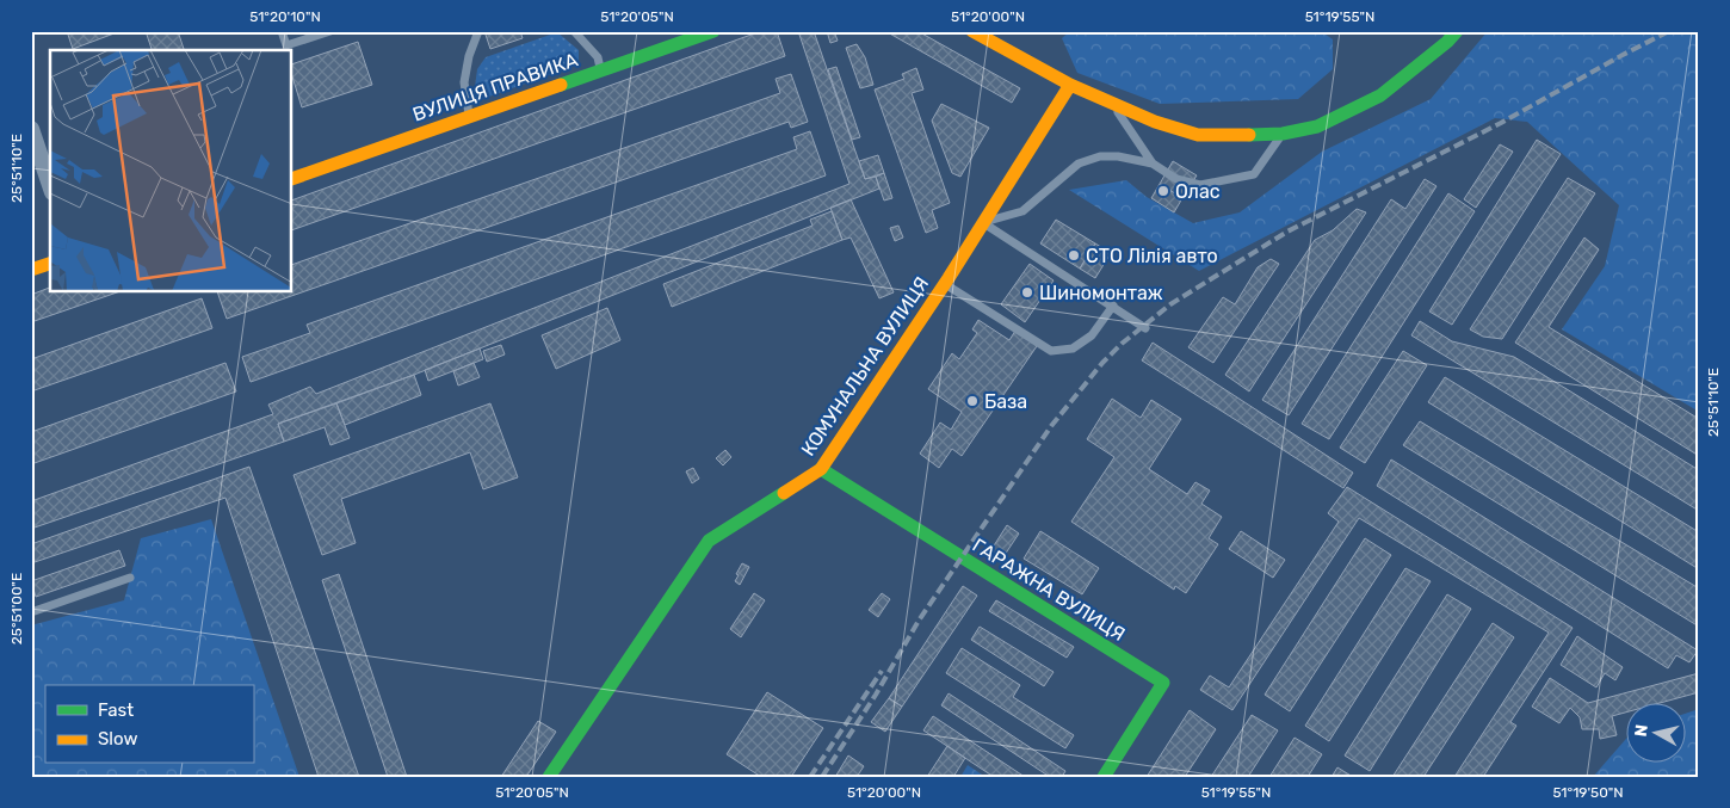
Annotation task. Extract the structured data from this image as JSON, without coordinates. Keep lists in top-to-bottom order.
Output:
{
  "streets": {
    "street": ["ВУЛИЦЯ ПРАВИКА", "КОМУНАЛЬНА ВУЛИЦЯ", "ГАРАЖНА ВУЛИЦЯ"]
  },
  "crossings": [
    ["КОМУНАЛЬНА ВУЛИЦЯ", "ГАРАЖНА ВУЛИЦЯ"]
  ],
  "places": [
    "Олас",
    "СТО Лілія авто",
    "Шиномонтаж",
    "База"
  ],
  "legend": ["Fast", "Slow"],
  "north": "left",
  "coordinates": [
    "51°20'10\"N",
    "51°20'05\"N",
    "51°20'00\"N",
    "51°19'55\"N",
    "25°51'10\"E",
    "25°51'00\"E",
    "51°19'50\"N"
  ]
}
